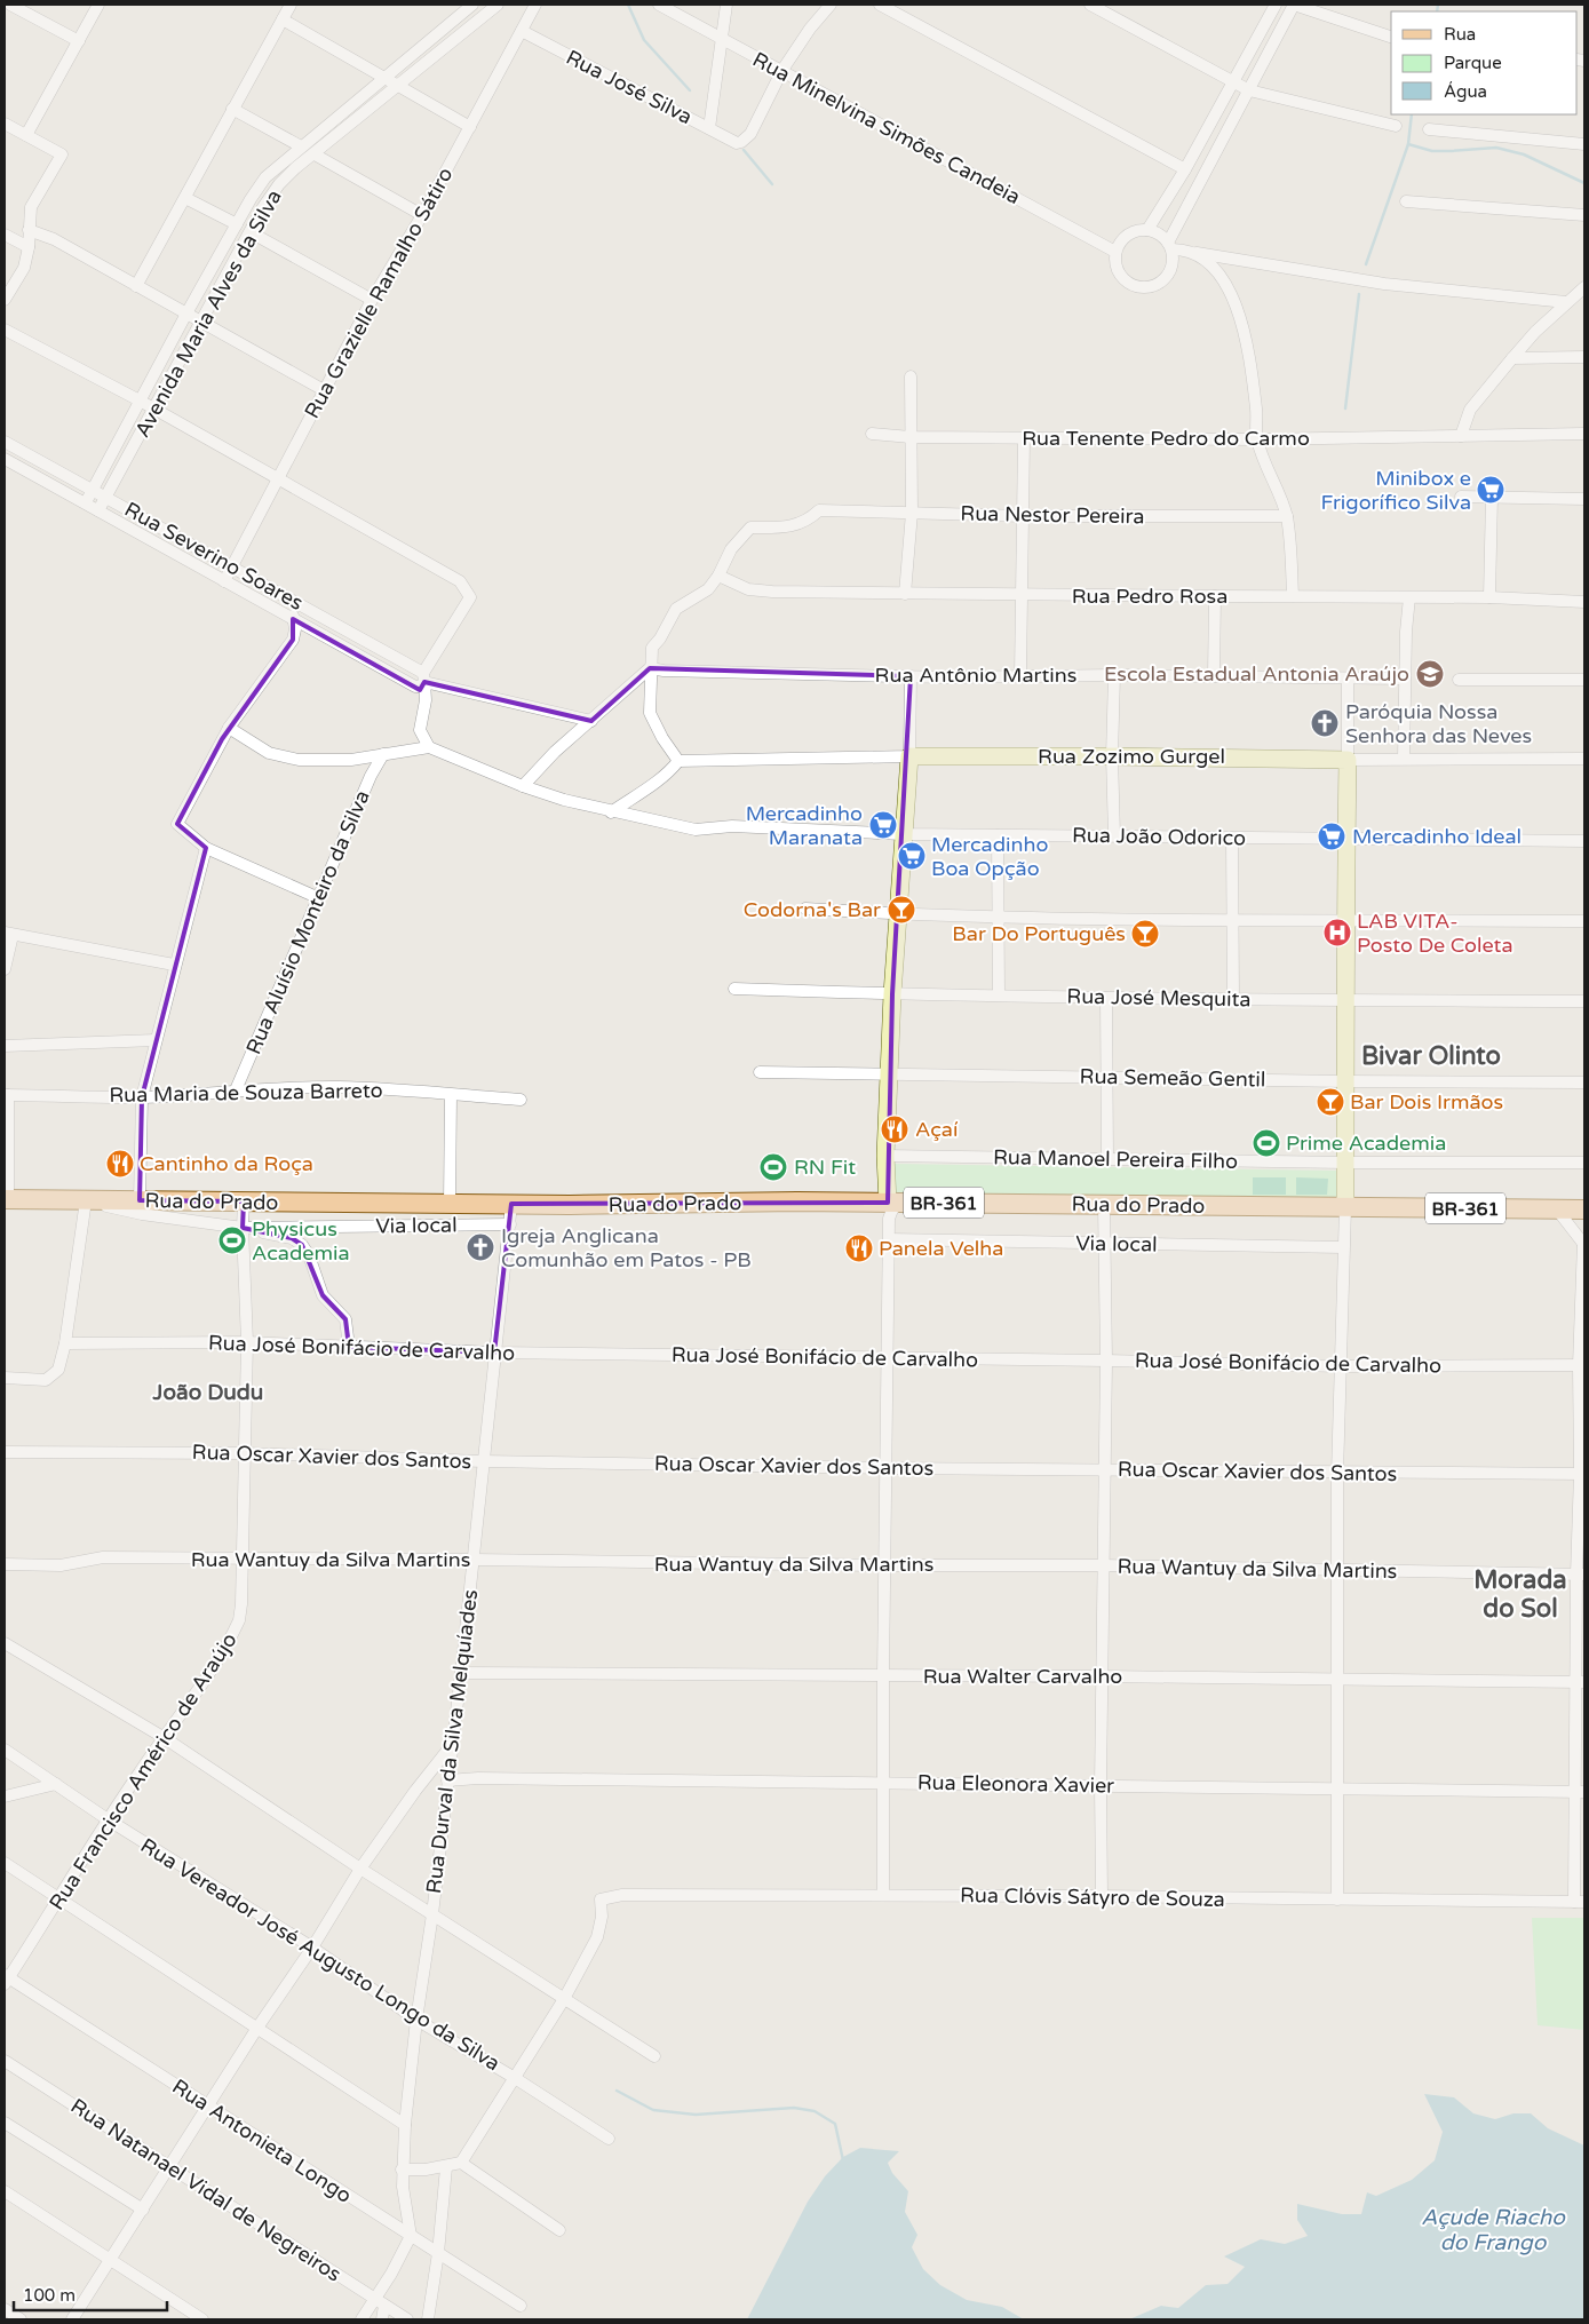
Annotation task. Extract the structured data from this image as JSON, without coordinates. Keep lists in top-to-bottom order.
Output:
{
  "streets": {
    "main road": ["Rua do Prado", "BR-361"],
    "street": [
      "Rua José Silva",
      "Rua Minelvina Simões Candeia",
      "Rua Grazielle Ramalho Sátiro",
      "Avenida Maria Alves da Silva",
      "Rua Tenente Pedro do Carmo",
      "Rua Nestor Pereira",
      "Rua Severino Soares",
      "Rua Pedro Rosa",
      "Rua Antônio Martins",
      "Rua Zozimo Gurgel",
      "Rua João Odorico",
      "Rua Aluísio Monteiro da Silva",
      "Rua José Mesquita",
      "Rua Semeão Gentil",
      "Rua Maria de Souza Barreto",
      "Rua Manoel Pereira Filho",
      "Via local",
      "Rua José Bonifácio de Carvalho",
      "Rua Oscar Xavier dos Santos",
      "Rua Wantuy da Silva Martins",
      "Rua Walter Carvalho",
      "Rua Durval da Silva Melquíades",
      "Rua Francisco Américo de Araújo",
      "Rua Eleonora Xavier",
      "Rua Clóvis Sátyro de Souza",
      "Rua Vereador José Augusto Longo da Silva",
      "Rua Antonieta Longo",
      "Rua Natanael Vidal de Negreiros"
    ]
  },
  "crossings": [
    ["Rua José Silva", "Rua Minelvina Simões Candeia"],
    ["Rua José Silva", "Rua Grazielle Ramalho Sátiro"],
    ["Rua Grazielle Ramalho Sátiro", "Rua Severino Soares"],
    ["Avenida Maria Alves da Silva", "Rua Severino Soares"],
    ["Rua Nestor Pereira", "Rua Pedro Rosa"],
    ["Rua Aluísio Monteiro da Silva", "Rua Maria de Souza Barreto"],
    ["Rua do Prado", "BR-361"],
    ["Rua do Prado", "Via local"],
    ["Rua do Prado", "Rua Durval da Silva Melquíades"],
    ["Rua do Prado", "Rua Francisco Américo de Araújo"],
    ["Via local", "Rua Durval da Silva Melquíades"],
    ["Via local", "Rua Francisco Américo de Araújo"],
    ["Rua José Bonifácio de Carvalho", "Rua Durval da Silva Melquíades"],
    ["Rua José Bonifácio de Carvalho", "Rua Francisco Américo de Araújo"],
    ["Rua Oscar Xavier dos Santos", "Rua Durval da Silva Melquíades"],
    ["Rua Oscar Xavier dos Santos", "Rua Francisco Américo de Araújo"],
    ["Rua Wantuy da Silva Martins", "Rua Durval da Silva Melquíades"],
    ["Rua Wantuy da Silva Martins", "Rua Francisco Américo de Araújo"],
    ["Rua Walter Carvalho", "Rua Durval da Silva Melquíades"],
    ["Rua Durval da Silva Melquíades", "Rua Eleonora Xavier"],
    ["Rua Durval da Silva Melquíades", "Rua Vereador José Augusto Longo da Silva"],
    ["Rua Durval da Silva Melquíades", "Rua Antonieta Longo"],
    ["Rua Francisco Américo de Araújo", "Rua Vereador José Augusto Longo da Silva"],
    ["Rua Francisco Américo de Araújo", "Rua Antonieta Longo"]
  ],
  "districts": ["Bivar Olinto", "João Dudu", "Morada do Sol"],
  "water": ["Açude Riacho do Frango"],
  "places": {
    "supermarket": [
      "Minibox e Frigorífico Silva",
      "Mercadinho Maranata",
      "Mercadinho Ideal",
      "Mercadinho Boa Opção"
    ],
    "school or university": ["Escola Estadual Antonia Araújo"],
    "church": ["Paróquia Nossa Senhora das Neves", "Igreja Anglicana Comunhão em Patos - PB"],
    "bar": ["Codorna's Bar", "Bar Do Português", "Bar Dois Irmãos"],
    "hospital": ["LAB VITA- Posto De Coleta"],
    "restaurant": ["Açaí", "Cantinho da Roça", "Panela Velha"],
    "sports": ["Prime Academia", "RN Fit", "Physicus Academia"]
  },
  "legend": ["Rua", "Parque", "Água"],
  "scale_bar": "100 m"
}
